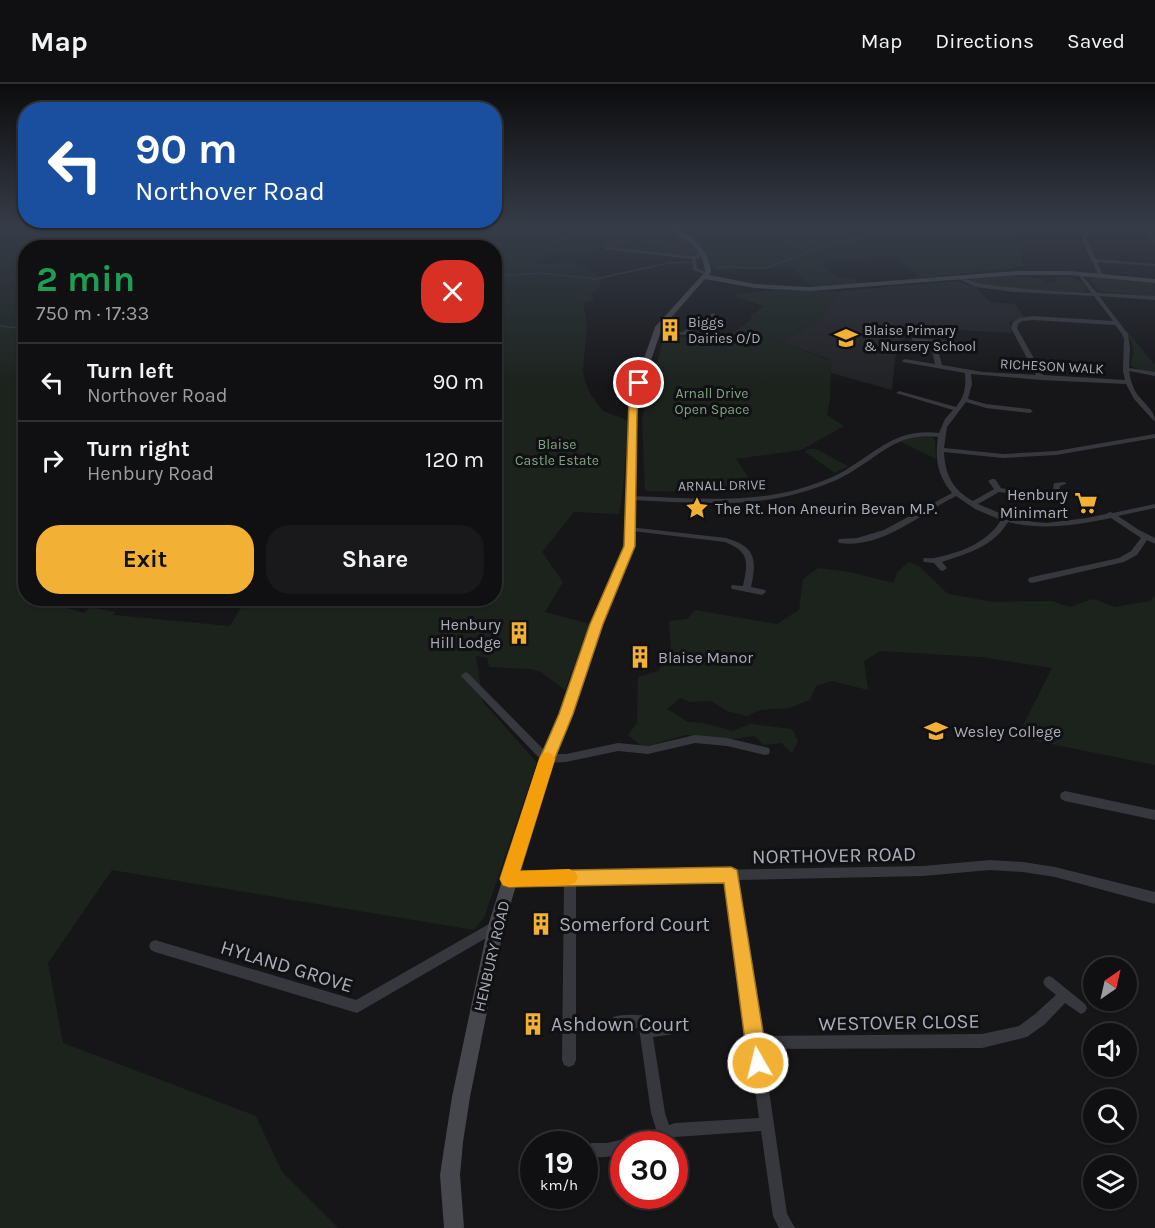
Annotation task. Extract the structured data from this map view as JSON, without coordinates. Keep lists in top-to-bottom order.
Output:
{
  "streets": {
    "main road": ["HENBURY ROAD"],
    "street": [
      "RICHESON WALK",
      "ARNALL DRIVE",
      "NORTHOVER ROAD",
      "HYLAND GROVE",
      "WESTOVER CLOSE"
    ]
  },
  "crossings": [
    ["ARNALL DRIVE", "HENBURY ROAD"],
    ["NORTHOVER ROAD", "HENBURY ROAD"],
    ["HENBURY ROAD", "HYLAND GROVE"]
  ],
  "parks": ["Arnall Drive Open Space", "Blaise Castle Estate"],
  "places": {
    "building": [
      "Biggs Dairies O/D",
      "Henbury Hill Lodge",
      "Blaise Manor",
      "Somerford Court",
      "Ashdown Court"
    ],
    "school or university": ["Blaise Primary & Nursery School", "Wesley College"],
    "supermarket": ["Henbury Minimart"],
    "place": ["The Rt. Hon Aneurin Bevan M.P."]
  },
  "north": "top right",
  "page": {
    "header": "Map",
    "nav": ["Map", "Directions", "Saved"],
    "turn": ["90 m", "Northover Road"],
    "heading": ["2 min", "750 m · 17:33"],
    "list": [
      {
        "name": "Turn left",
        "note": "Northover Road",
        "value": "90 m"
      },
      {
        "name": "Turn right",
        "note": "Henbury Road",
        "value": "120 m"
      }
    ],
    "buttons": ["Exit", "Share"],
    "speed": "19 km/h",
    "limit": "30"
  }
}
